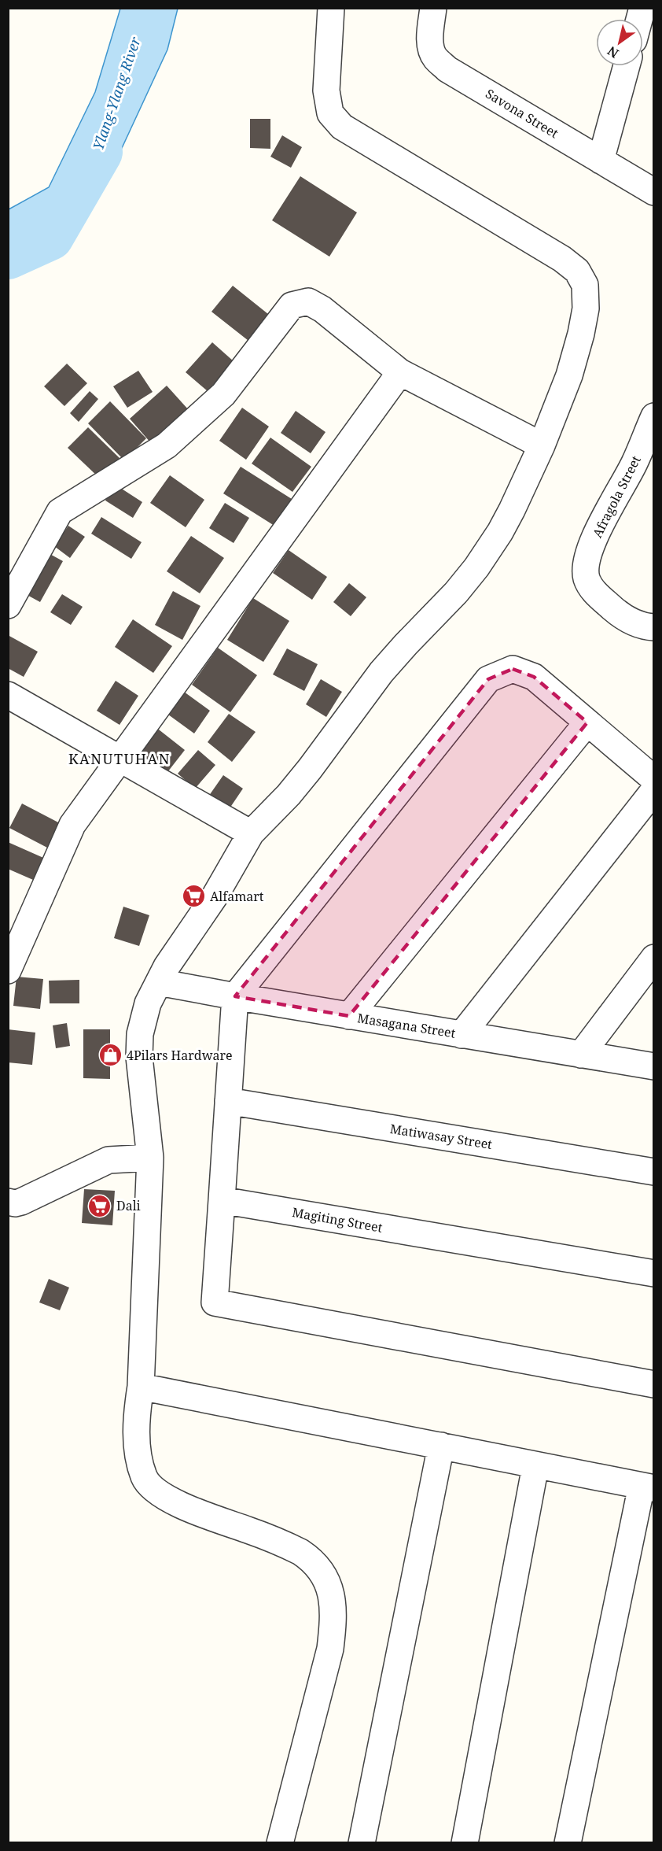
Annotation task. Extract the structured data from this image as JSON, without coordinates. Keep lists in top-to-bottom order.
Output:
{
  "streets": {
    "street": [
      "Savona Street",
      "Afragola Street",
      "Masagana Street",
      "Matiwasay Street",
      "Magiting Street"
    ]
  },
  "districts": ["KANUTUHAN"],
  "water": ["Ylang-Ylang River"],
  "places": {
    "supermarket": ["Alfamart", "Dali"],
    "shop": ["4Pilars Hardware"]
  },
  "north": "bottom left"
}
